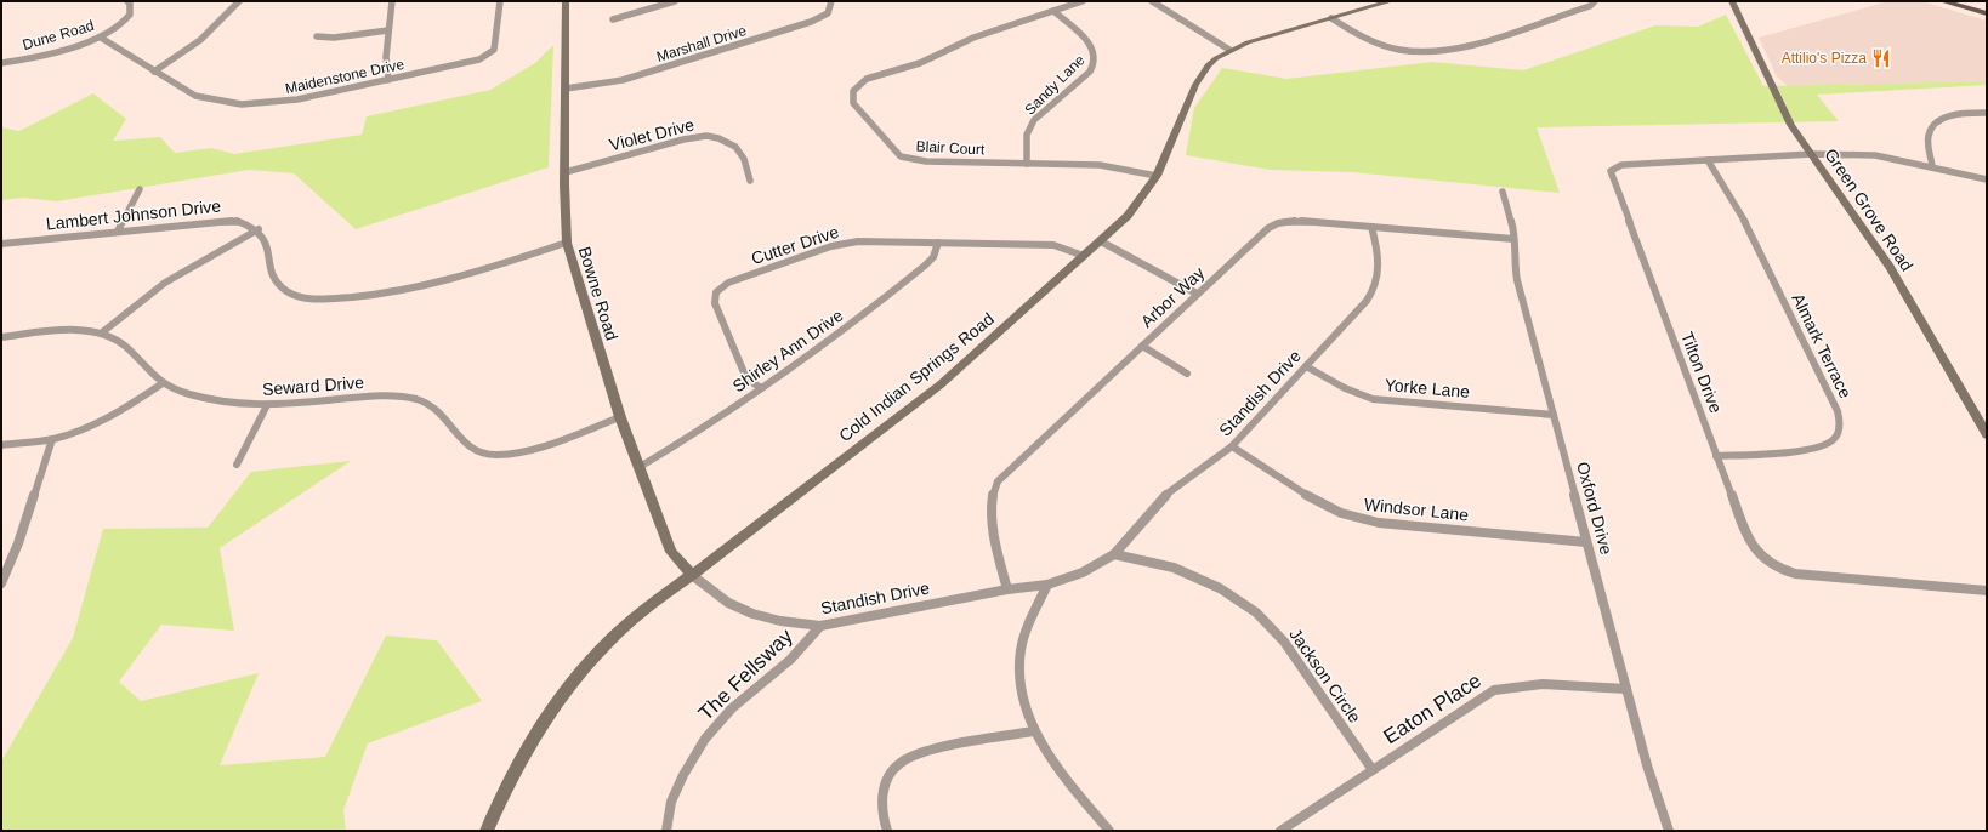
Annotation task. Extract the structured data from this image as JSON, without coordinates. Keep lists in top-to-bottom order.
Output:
{
  "streets": {
    "street": [
      "Dune Road",
      "Marshall Drive",
      "Maidenstone Drive",
      "Sandy Lane",
      "Violet Drive",
      "Blair Court",
      "Green Grove Road",
      "Lambert Johnson Drive",
      "Cutter Drive",
      "Bowne Road",
      "Arbor Way",
      "Almark Terrace",
      "Shirley Ann Drive",
      "Tilton Drive",
      "Cold Indian Springs Road",
      "Seward Drive",
      "Yorke Lane",
      "Standish Drive",
      "Oxford Drive",
      "Windsor Lane",
      "The Fellsway",
      "Jackson Circle",
      "Eaton Place"
    ]
  },
  "crossings": [
    ["Dune Road", "Maidenstone Drive"],
    ["Marshall Drive", "Bowne Road"],
    ["Sandy Lane", "Blair Court"],
    ["Violet Drive", "Bowne Road"],
    ["Blair Court", "Cold Indian Springs Road"],
    ["Green Grove Road", "Tilton Drive"],
    ["Cutter Drive", "Shirley Ann Drive"],
    ["Cutter Drive", "Cold Indian Springs Road"],
    ["Bowne Road", "Shirley Ann Drive"],
    ["Bowne Road", "Cold Indian Springs Road"],
    ["Bowne Road", "Seward Drive"],
    ["Bowne Road", "Standish Drive"],
    ["Arbor Way", "Standish Drive"],
    ["Arbor Way", "Oxford Drive"],
    ["Almark Terrace", "Tilton Drive"],
    ["Cold Indian Springs Road", "Standish Drive"],
    ["Yorke Lane", "Standish Drive"],
    ["Yorke Lane", "Oxford Drive"],
    ["Standish Drive", "Windsor Lane"],
    ["Standish Drive", "The Fellsway"],
    ["Standish Drive", "Jackson Circle"],
    ["Oxford Drive", "Windsor Lane"],
    ["Oxford Drive", "Eaton Place"],
    ["Jackson Circle", "Eaton Place"]
  ],
  "places": {
    "restaurant": ["Attilio's Pizza"]
  }
}
